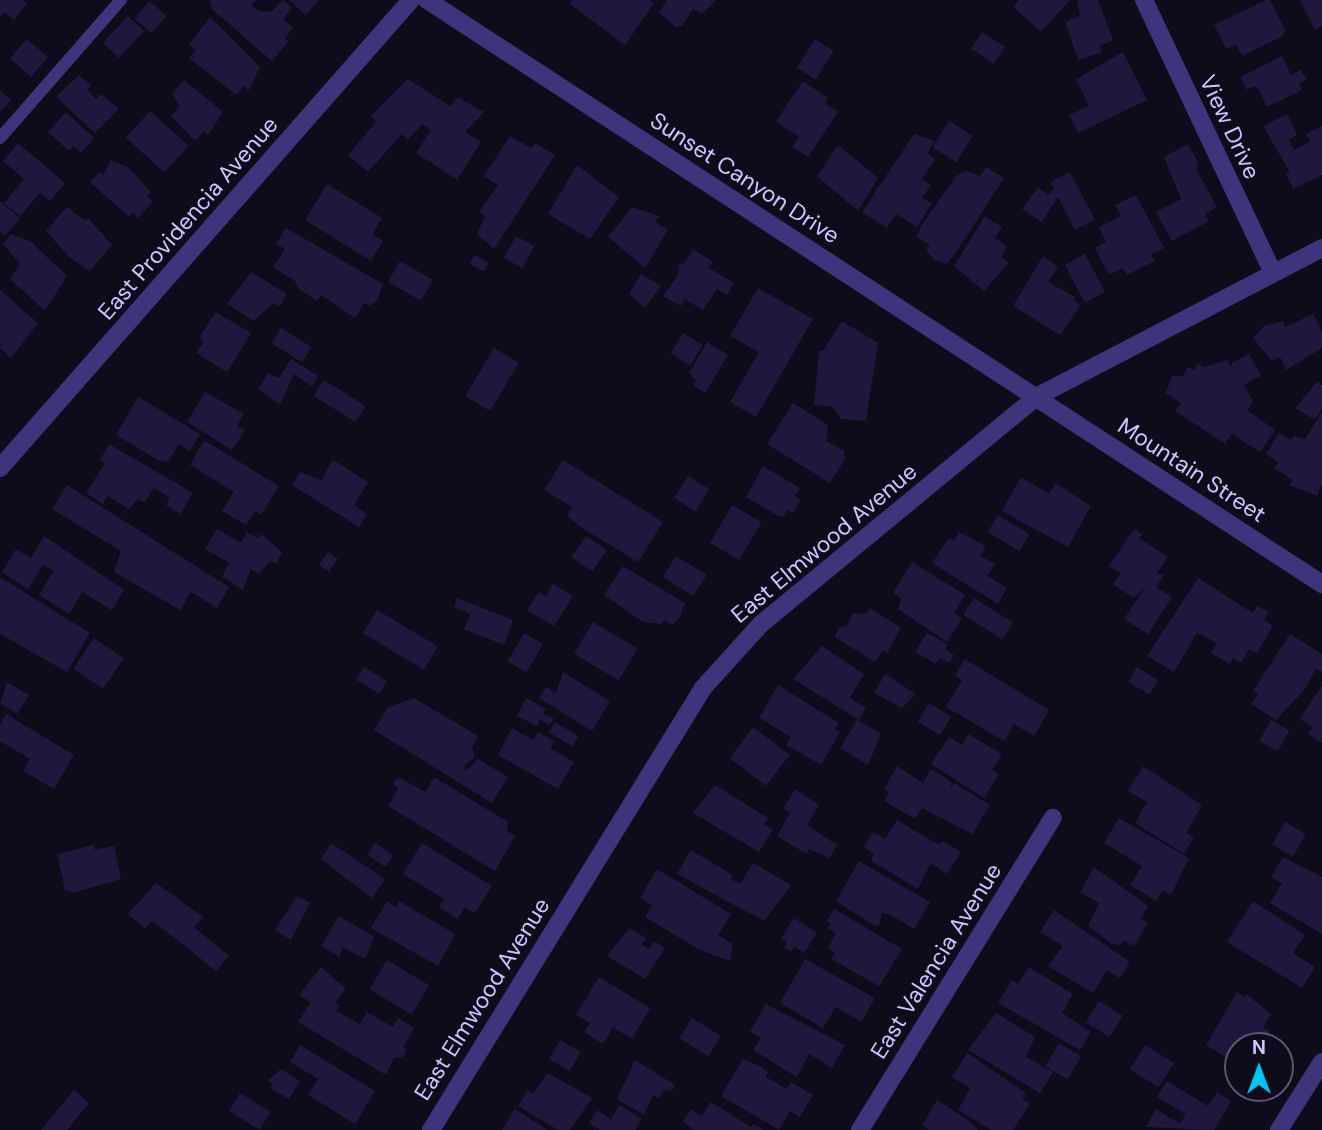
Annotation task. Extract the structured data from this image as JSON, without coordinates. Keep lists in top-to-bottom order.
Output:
{
  "streets": {
    "street": [
      "View Drive",
      "Sunset Canyon Drive",
      "East Providencia Avenue",
      "Mountain Street",
      "East Elmwood Avenue",
      "East Valencia Avenue"
    ]
  },
  "crossings": [
    ["View Drive", "East Elmwood Avenue"],
    ["Sunset Canyon Drive", "Mountain Street"],
    ["Sunset Canyon Drive", "East Elmwood Avenue"],
    ["Mountain Street", "East Elmwood Avenue"]
  ],
  "north": "top"
}
